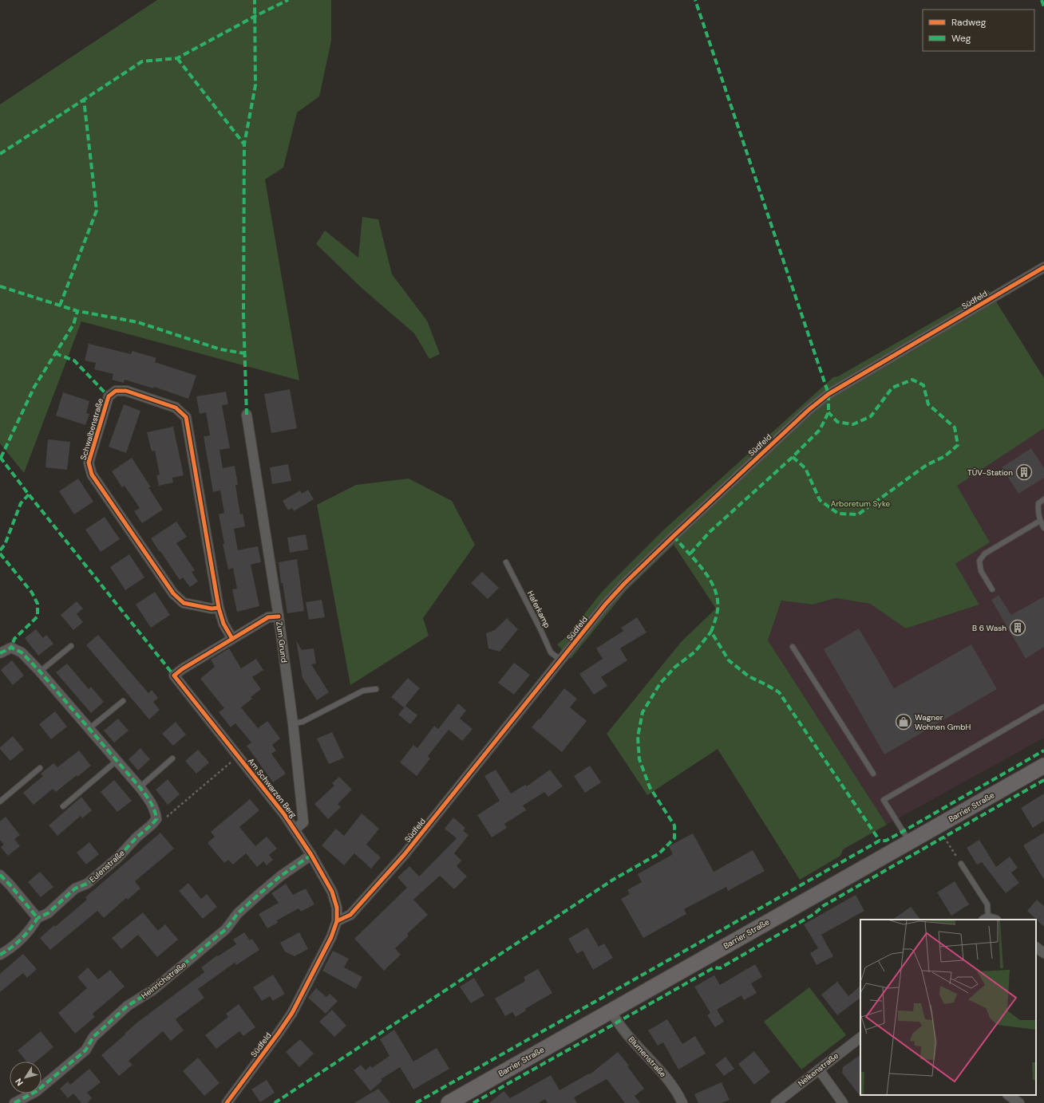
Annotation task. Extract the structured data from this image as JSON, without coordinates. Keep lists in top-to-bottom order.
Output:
{
  "streets": {
    "main road": ["Barrier Straße"],
    "street": [
      "Südfeld",
      "Schwalbenstraße",
      "Zum Grund",
      "Am Schwarzen Berg",
      "Eulenstraße",
      "Heinrichstraße",
      "Blumenstraße",
      "Nelkenstraße"
    ],
    "lane": ["Haferkamp"]
  },
  "crossings": [
    ["Südfeld", "Haferkamp"],
    ["Südfeld", "Am Schwarzen Berg"],
    ["Schwalbenstraße", "Am Schwarzen Berg"],
    ["Zum Grund", "Am Schwarzen Berg"],
    ["Am Schwarzen Berg", "Heinrichstraße"],
    ["Barrier Straße", "Blumenstraße"]
  ],
  "parks": ["Arboretum Syke"],
  "places": {
    "building": ["TÜV-Station", "B 6 Wash"],
    "shop": ["Wagner Wohnen GmbH"]
  },
  "legend": ["Radweg", "Weg"],
  "north": "bottom left"
}
